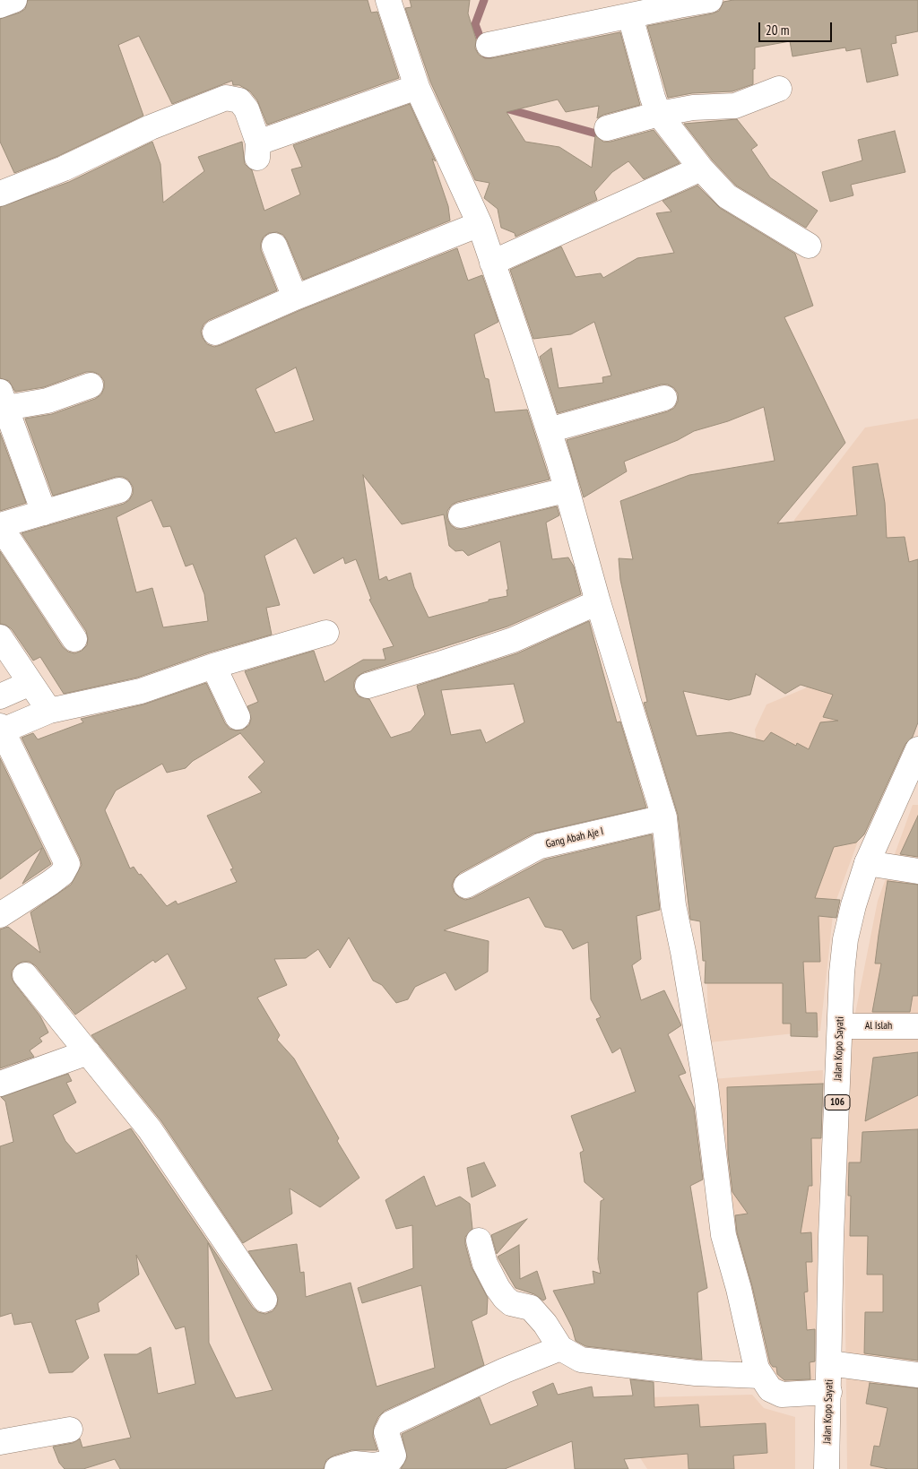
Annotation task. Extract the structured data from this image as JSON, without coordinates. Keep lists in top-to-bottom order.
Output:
{
  "streets": {
    "street": [
      "Gang Abah Aje I",
      "Al Islah",
      "Jalan Kopo Sayati",
      "106"
    ]
  },
  "crossings": [
    ["Al Islah", "Jalan Kopo Sayati"]
  ],
  "scale_bar": "20 m"
}
